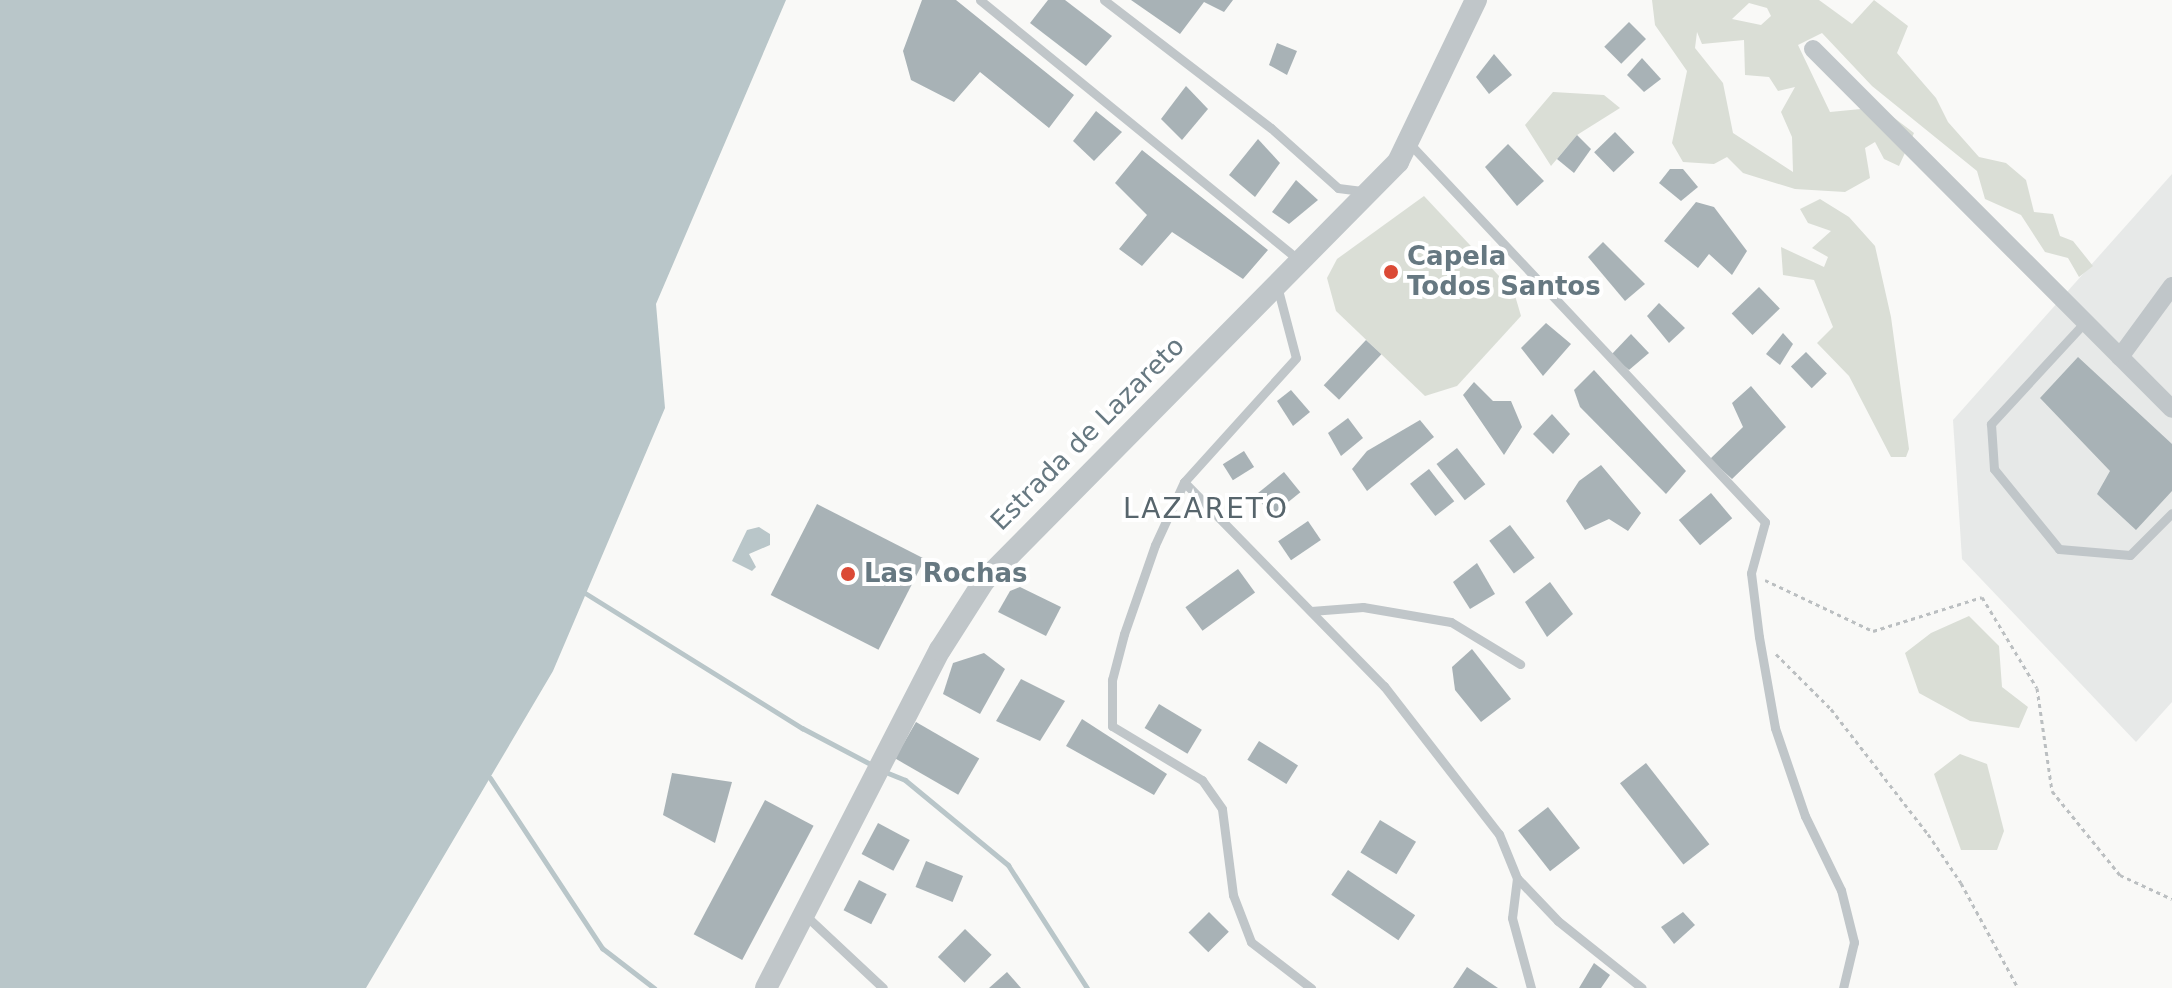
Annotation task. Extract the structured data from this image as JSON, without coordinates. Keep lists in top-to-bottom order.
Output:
{
  "streets": {
    "street": ["Estrada de Lazareto"]
  },
  "districts": ["LAZARETO"],
  "places": ["Capela Todos Santos", "Las Rochas"]
}
